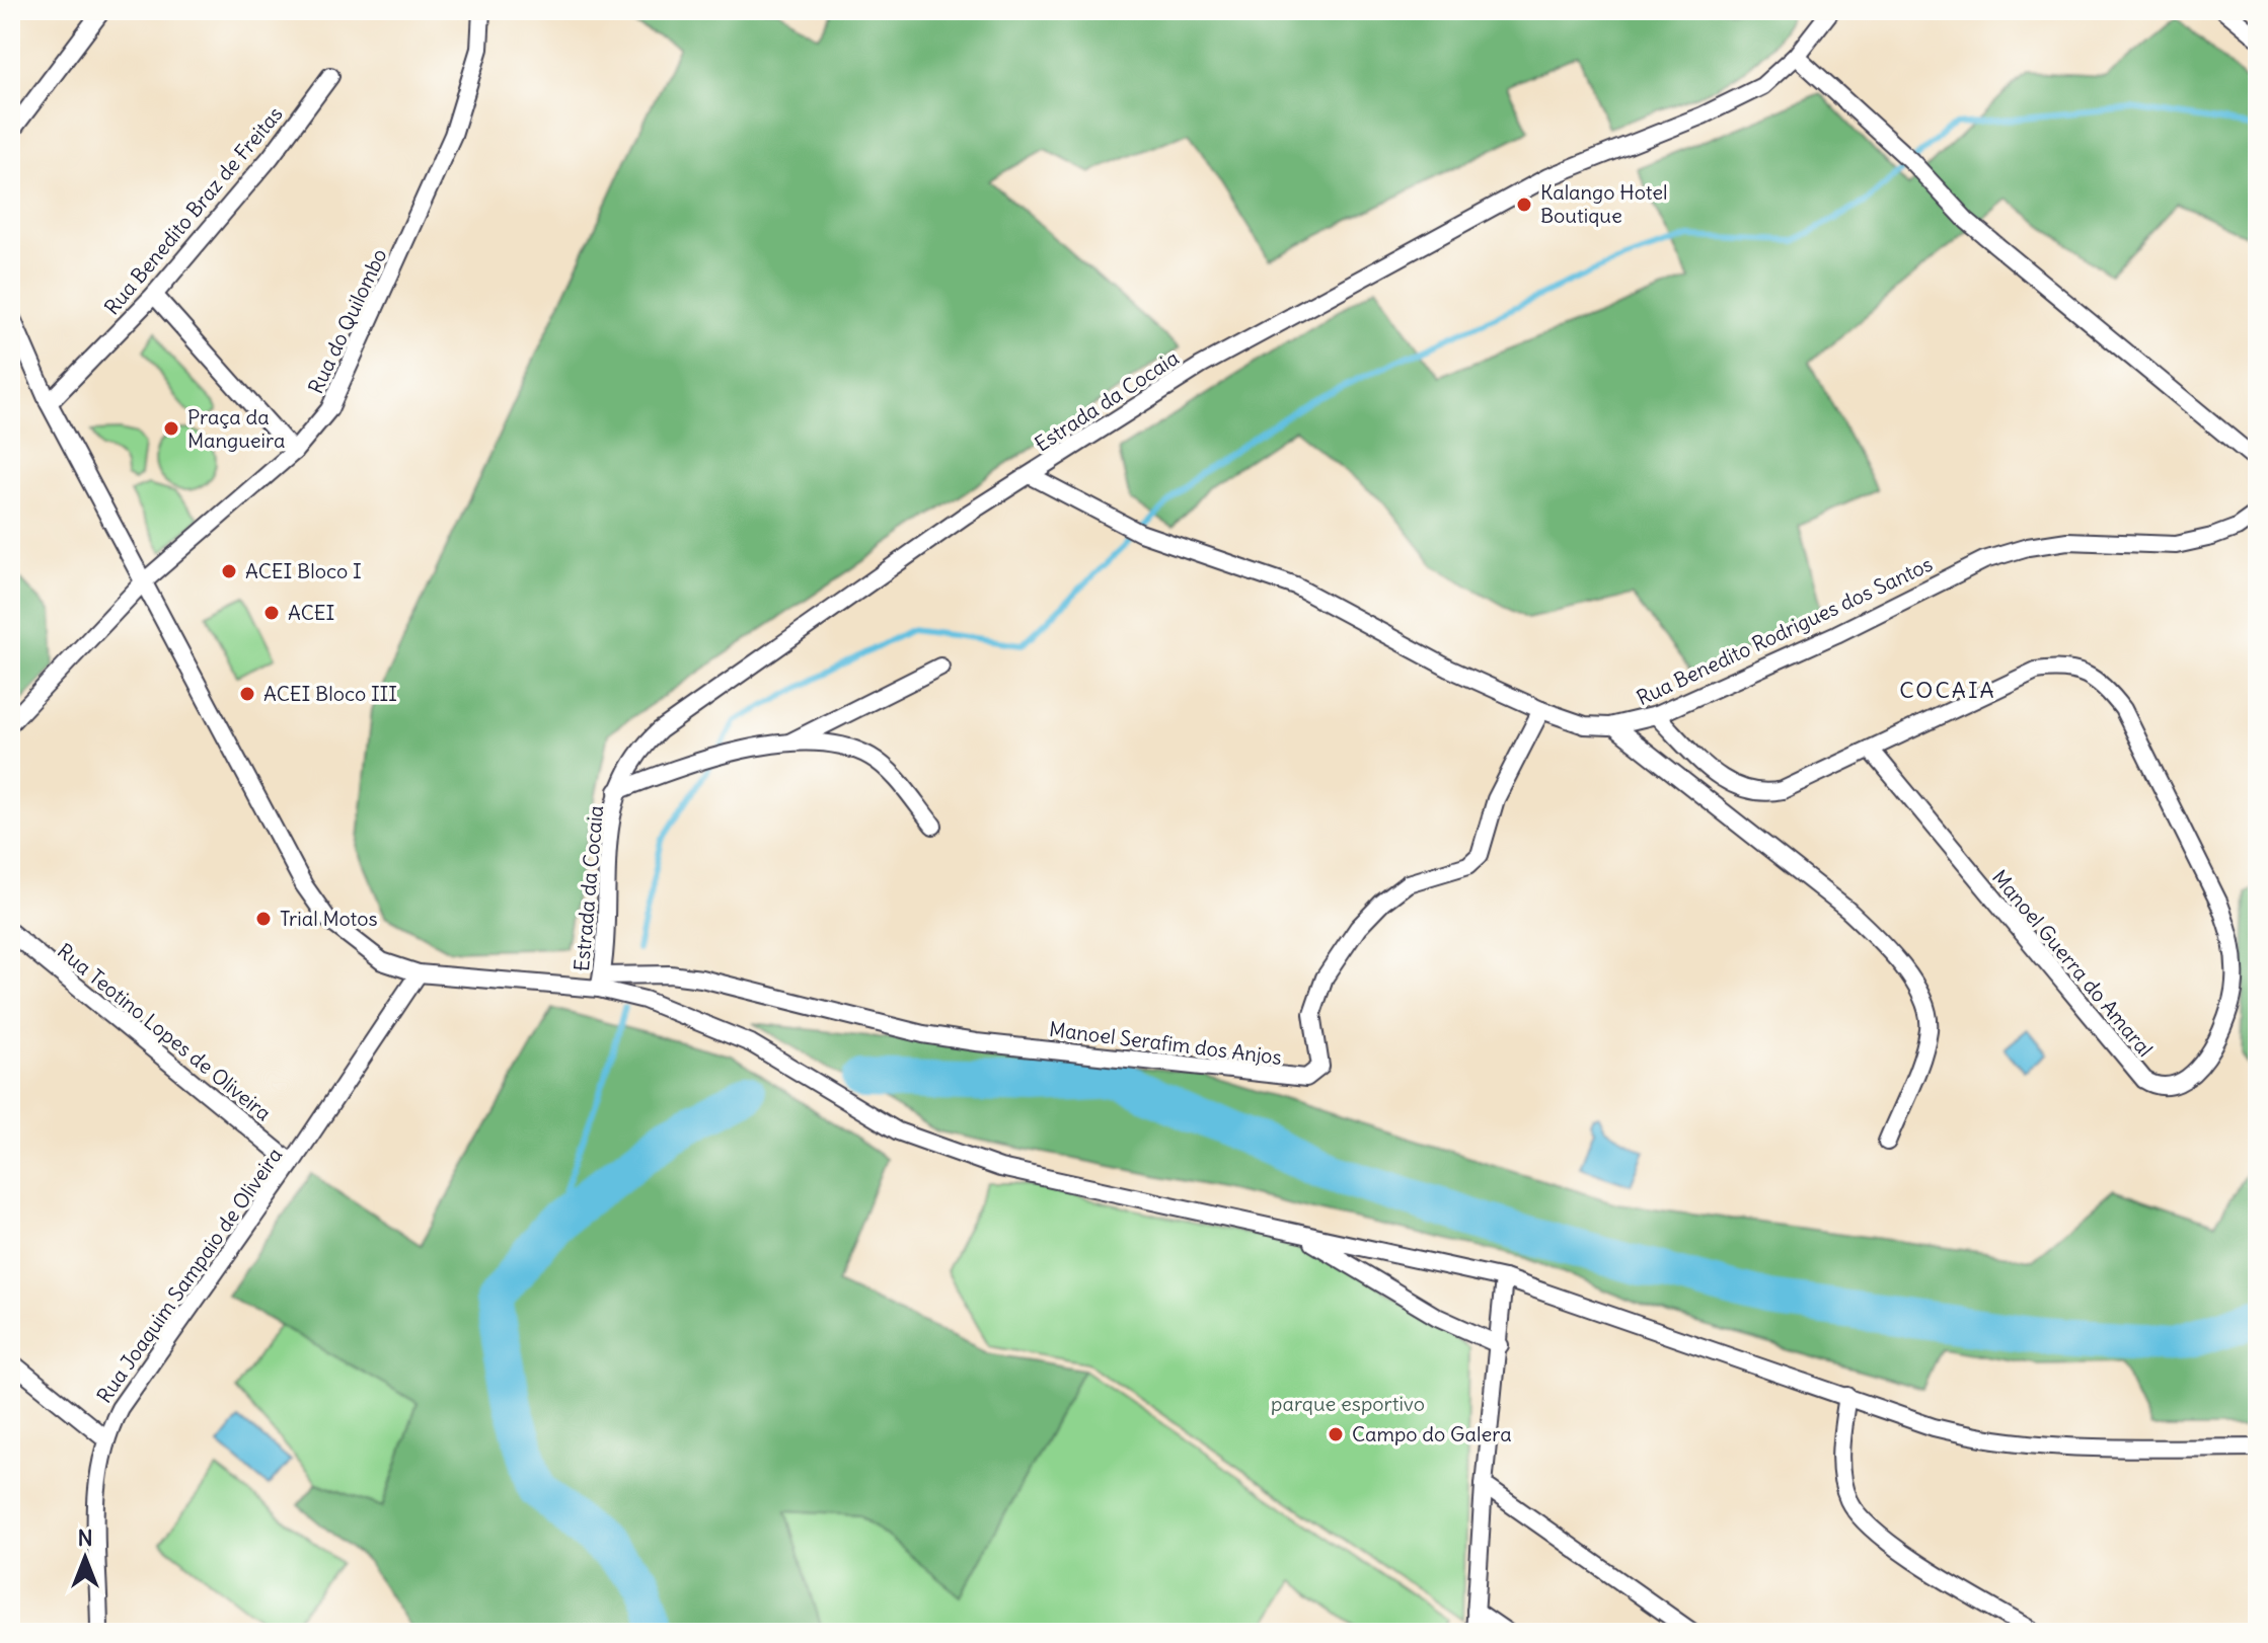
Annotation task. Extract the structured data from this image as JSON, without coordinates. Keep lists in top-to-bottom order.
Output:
{
  "streets": {
    "street": [
      "Rua Benedito Braz de Freitas",
      "Rua do Quilombo",
      "Estrada da Cocaia",
      "Rua Benedito Rodrigues dos Santos",
      "Manoel Guerra do Amaral",
      "Rua Teotino Lopes de Oliveira",
      "Manoel Serafim dos Anjos",
      "Rua Joaquim Sampaio de Oliveira"
    ]
  },
  "crossings": [
    ["Estrada da Cocaia", "Rua Benedito Rodrigues dos Santos"],
    ["Estrada da Cocaia", "Manoel Serafim dos Anjos"],
    ["Rua Benedito Rodrigues dos Santos", "Manoel Guerra do Amaral"],
    ["Rua Benedito Rodrigues dos Santos", "Manoel Serafim dos Anjos"],
    ["Rua Teotino Lopes de Oliveira", "Rua Joaquim Sampaio de Oliveira"]
  ],
  "districts": ["COCAIA"],
  "parks": ["parque esportivo"],
  "places": [
    "Kalango Hotel Boutique",
    "Praça da Mangueira",
    "ACEI Bloco I",
    "ACEI",
    "ACEI Bloco III",
    "Trial Motos",
    "Campo do Galera"
  ],
  "north": "top"
}
